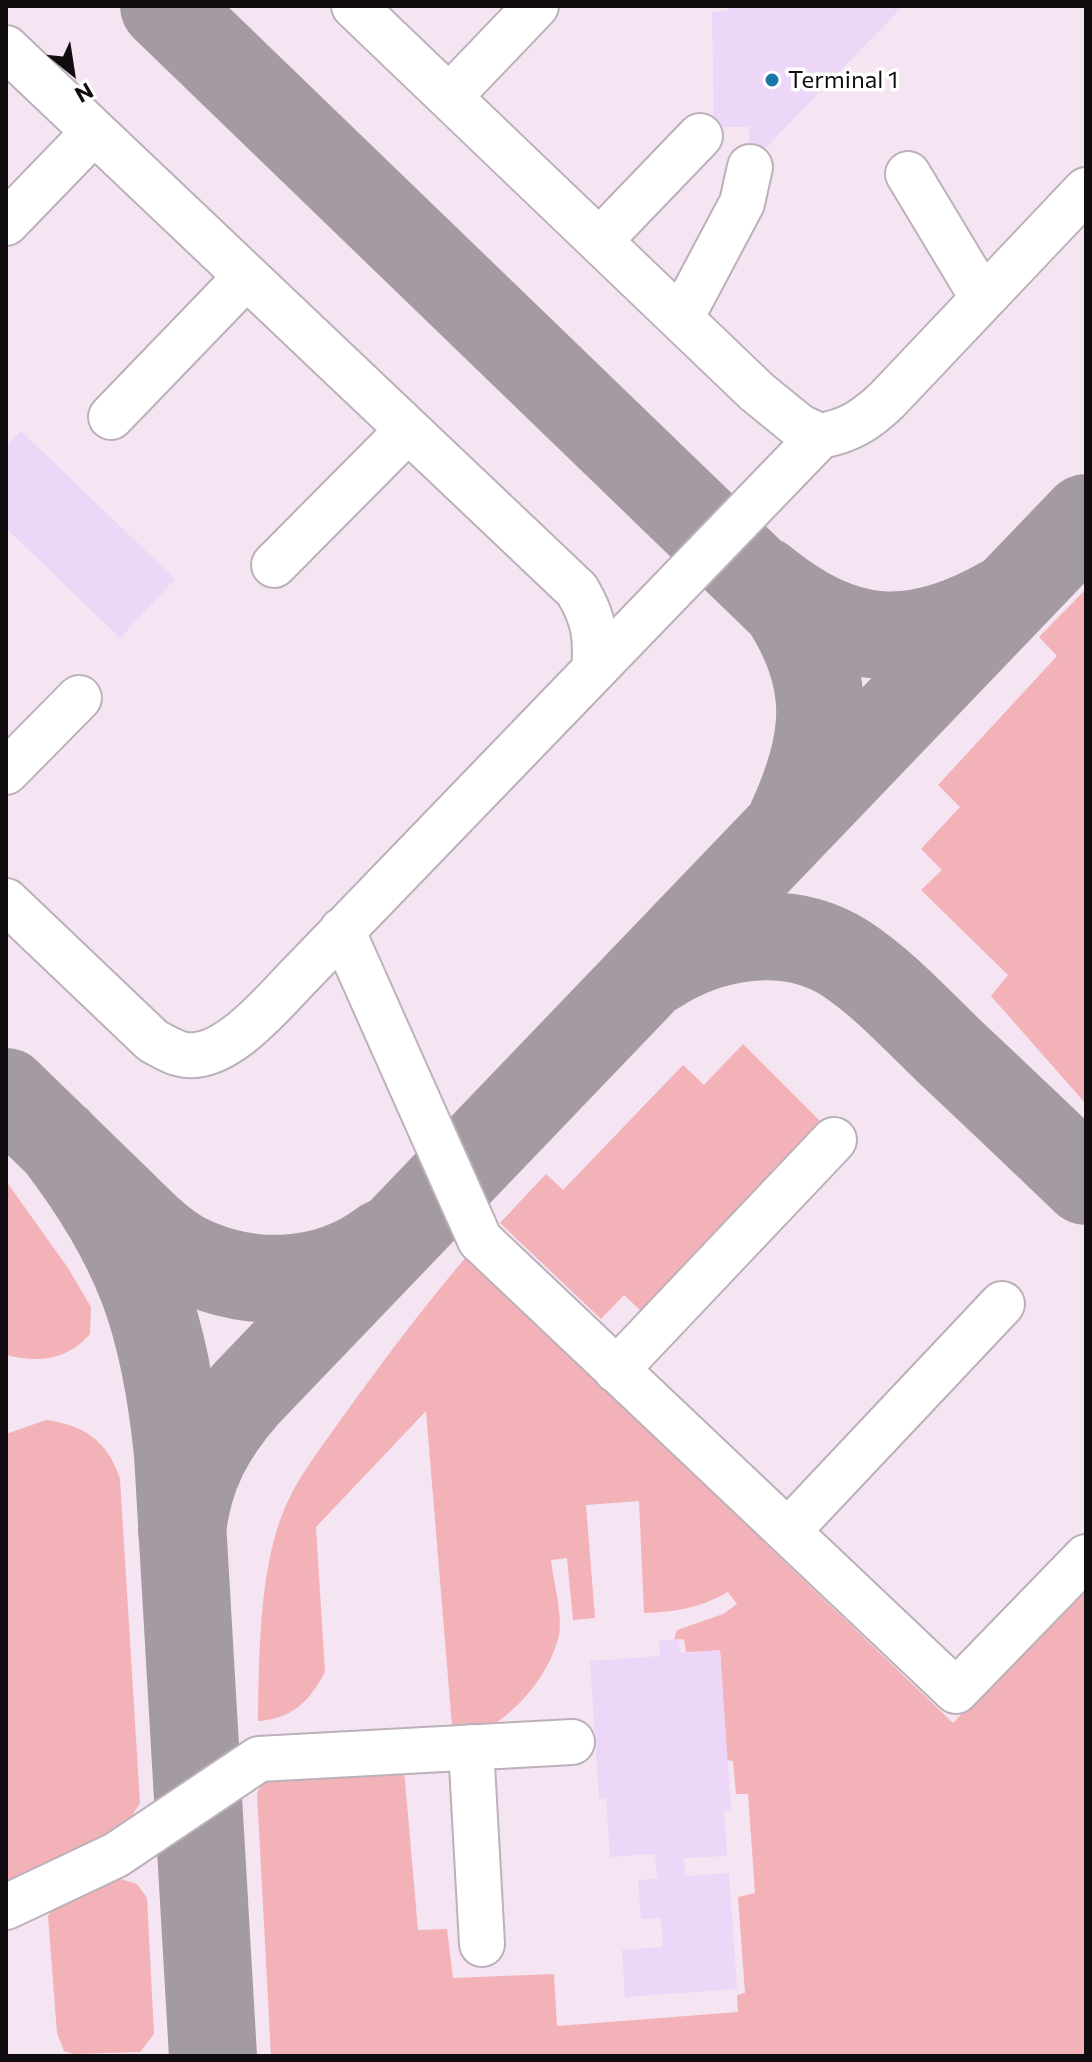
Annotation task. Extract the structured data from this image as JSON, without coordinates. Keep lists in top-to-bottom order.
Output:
{
  "places": ["Terminal 1"],
  "north": "bottom right"
}
